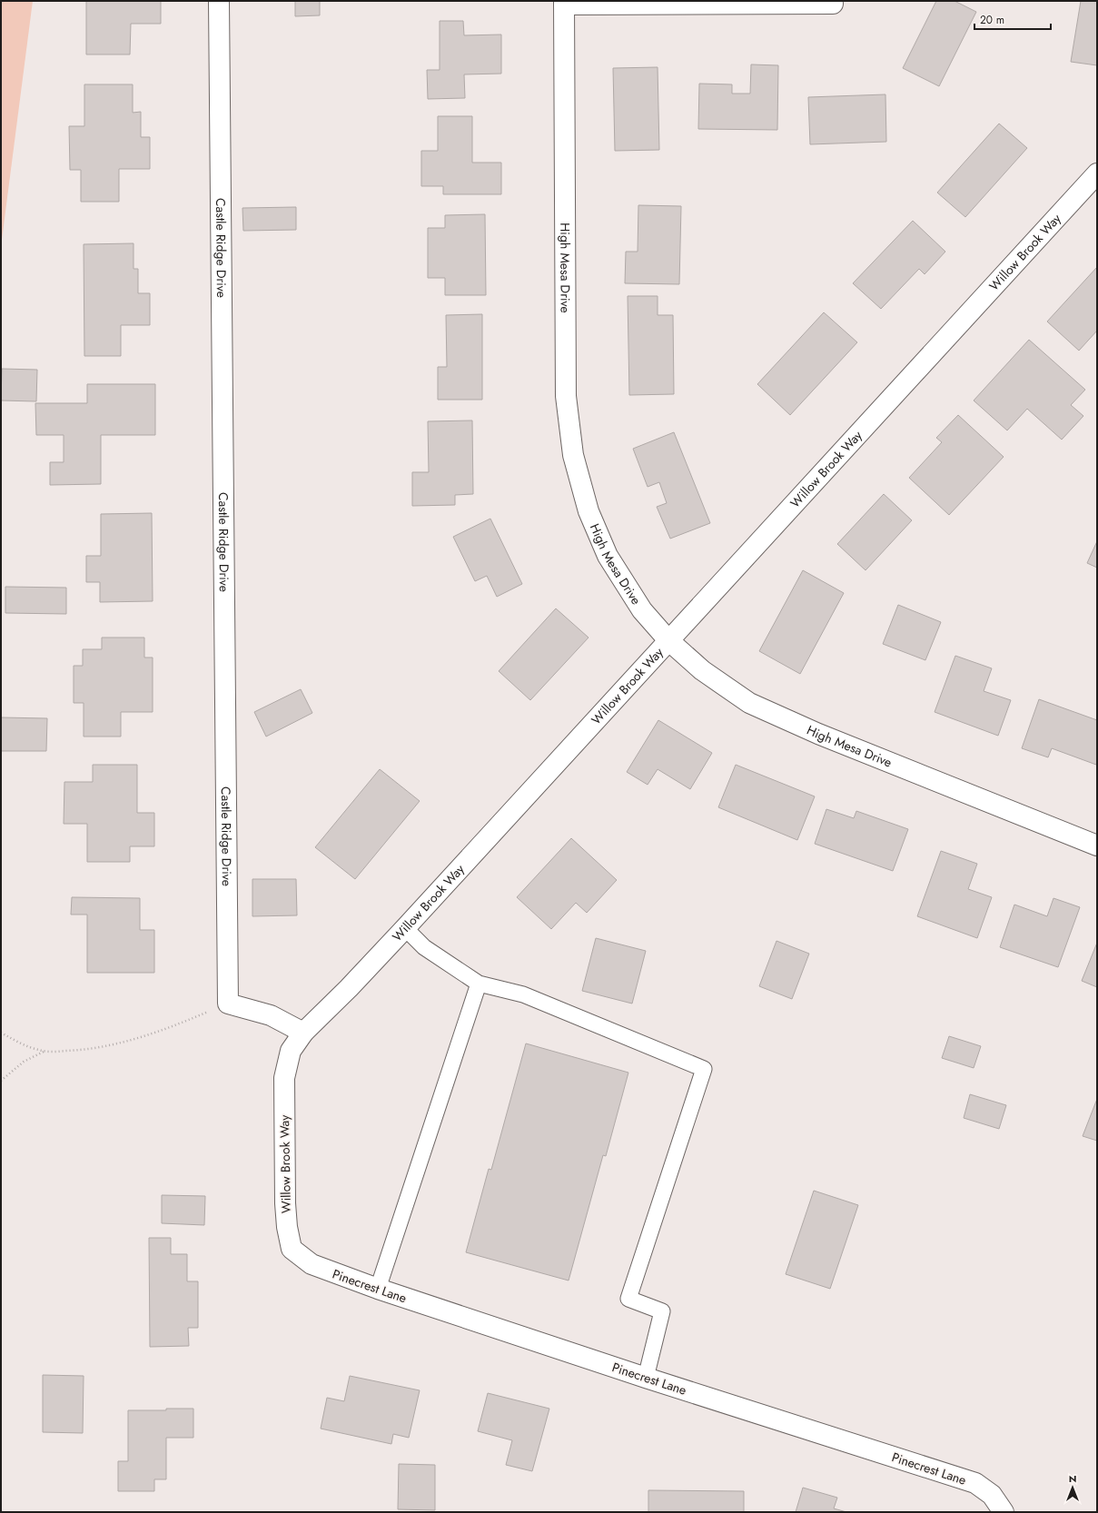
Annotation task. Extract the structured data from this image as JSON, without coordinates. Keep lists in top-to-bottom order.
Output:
{
  "streets": {
    "street": [
      "Castle Ridge Drive",
      "Willow Brook Way",
      "High Mesa Drive",
      "Pinecrest Lane"
    ]
  },
  "crossings": [
    ["Willow Brook Way", "High Mesa Drive"],
    ["Willow Brook Way", "Pinecrest Lane"]
  ],
  "scale_bar": "20 m",
  "north": "top"
}
